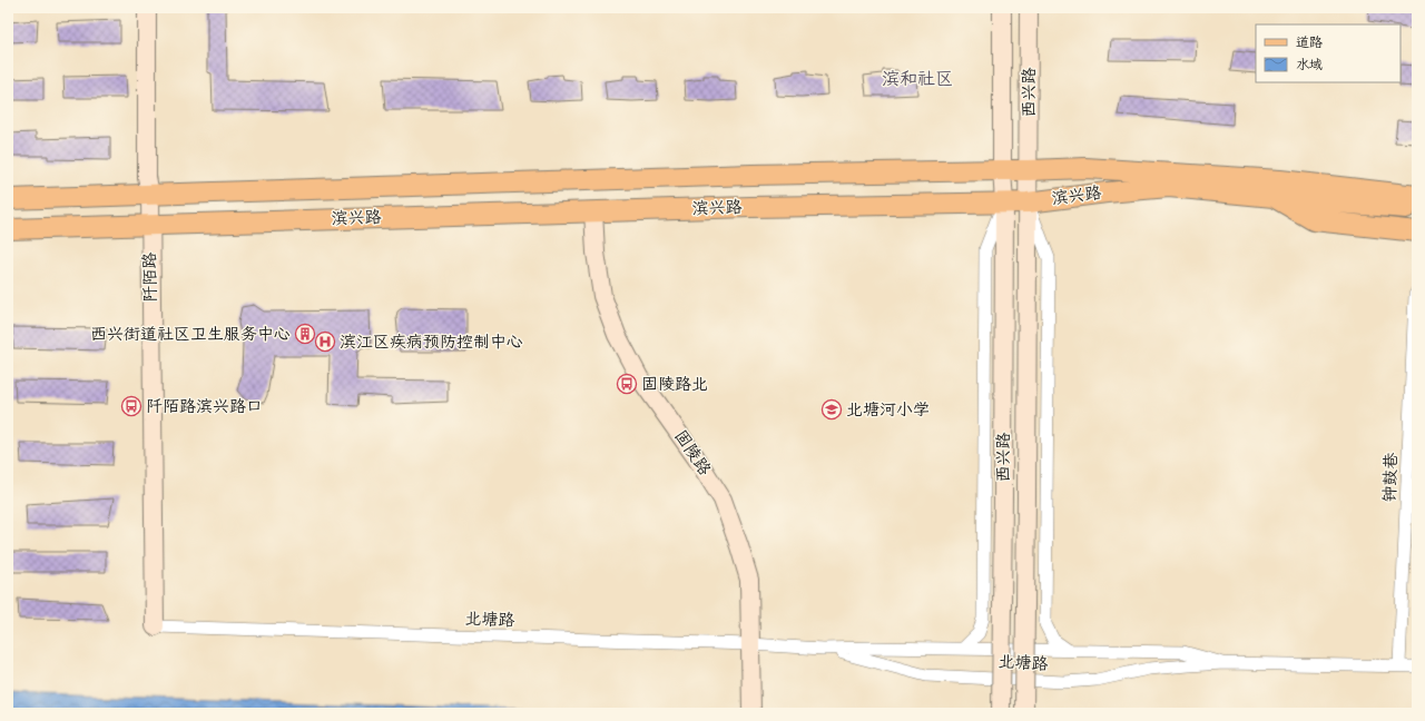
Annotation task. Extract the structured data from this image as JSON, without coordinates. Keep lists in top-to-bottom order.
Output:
{
  "streets": {
    "main road": [
      "西兴路",
      "滨兴路",
      "阡陌路",
      "固陵路"
    ],
    "street": ["钟鼓巷", "北塘路"]
  },
  "crossings": [
    ["西兴路", "滨兴路"],
    ["西兴路", "北塘路"],
    ["滨兴路", "阡陌路"],
    ["滨兴路", "固陵路"],
    ["阡陌路", "北塘路"],
    ["固陵路", "北塘路"],
    ["钟鼓巷", "北塘路"]
  ],
  "districts": ["滨和社区"],
  "places": {
    "building": ["西兴街道社区卫生服务中心"],
    "hospital": ["滨江区疾病预防控制中心"],
    "bus stop": ["固陵路北", "阡陌路滨兴路口"],
    "school or university": ["北塘河小学"]
  },
  "legend": ["道路", "水域"]
}
